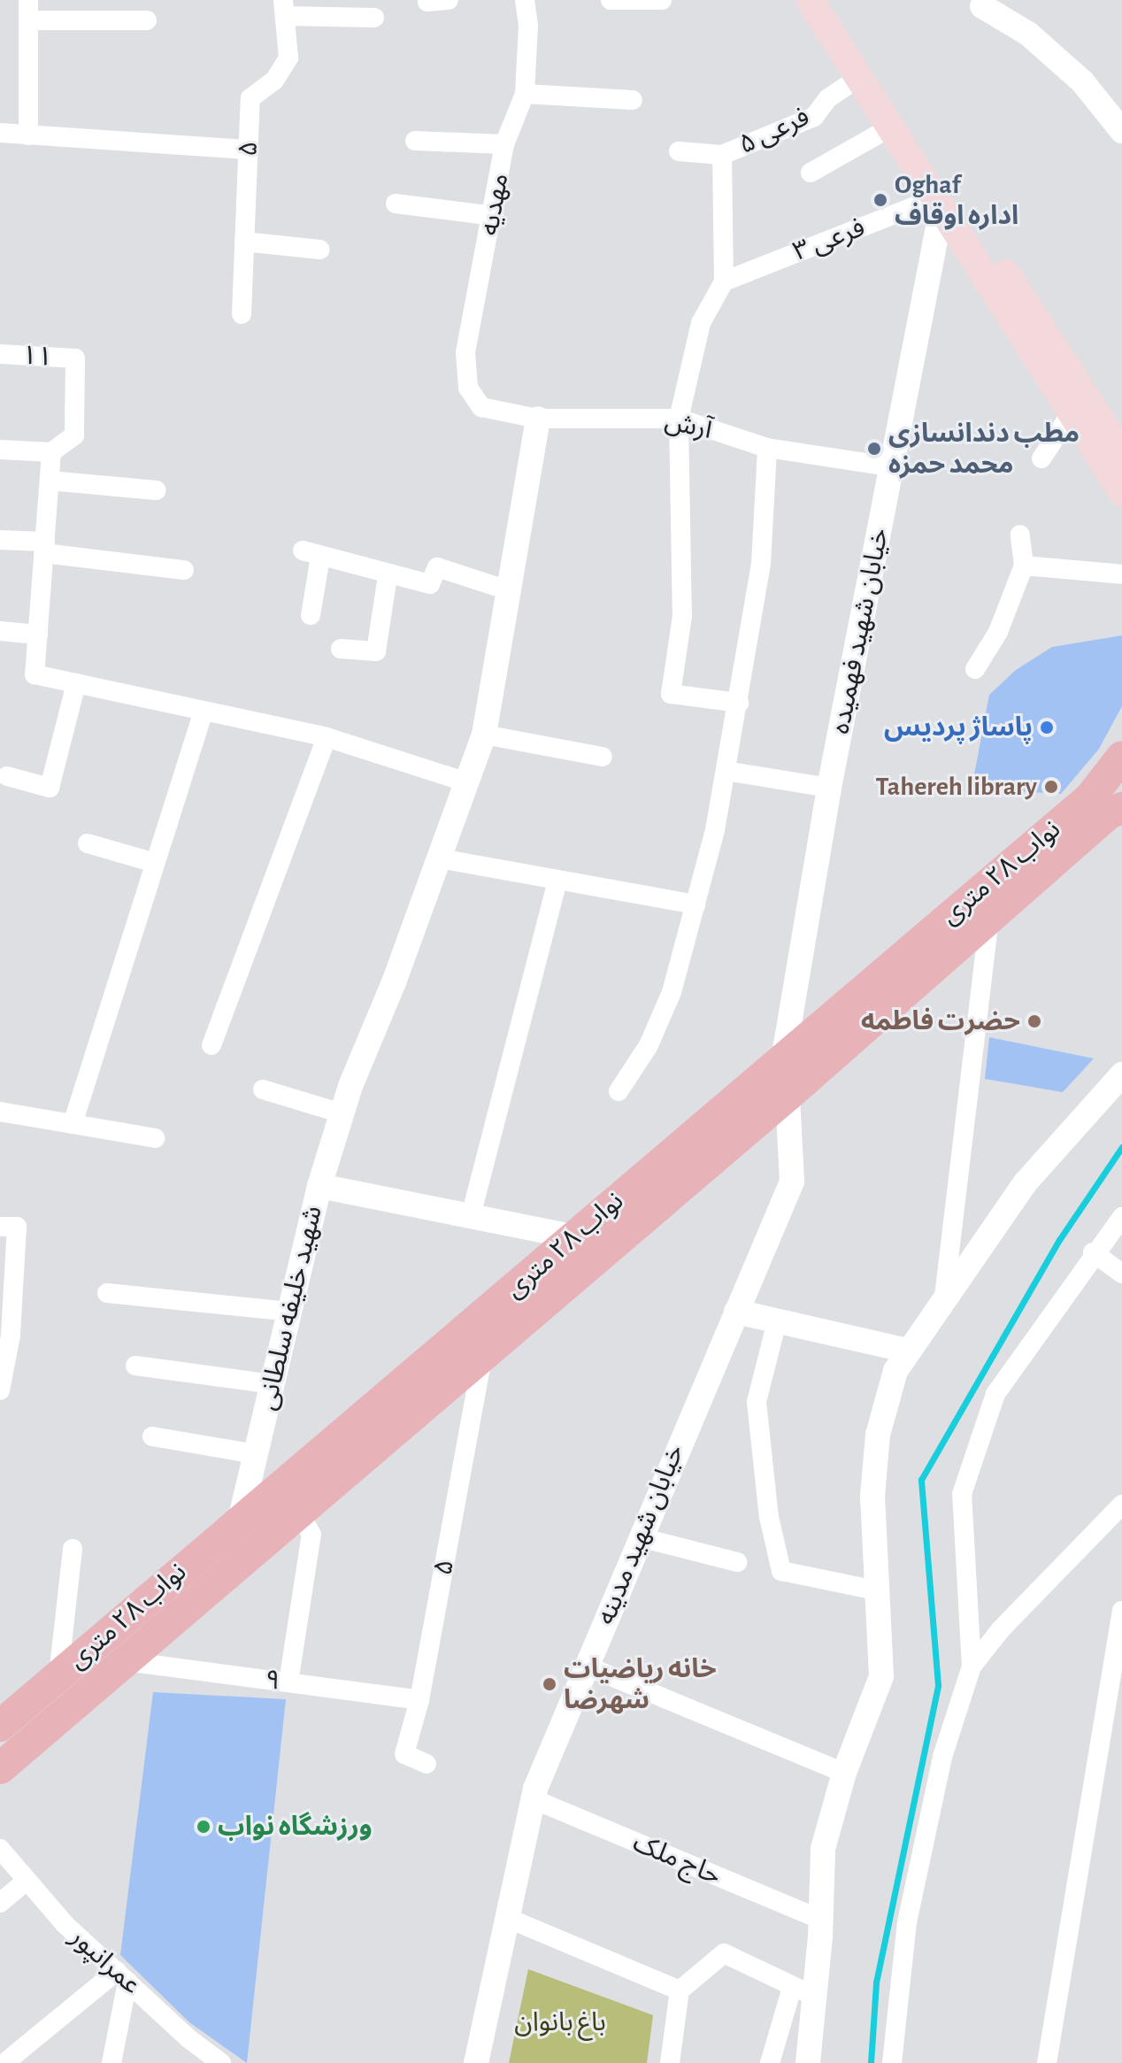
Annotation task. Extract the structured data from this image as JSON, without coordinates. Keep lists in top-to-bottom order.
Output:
{
  "streets": {
    "main road": ["نواب ۲۸ متری"],
    "street": [
      "فرعی ۵",
      "۵",
      "مهدیه",
      "فرعی ۳",
      "۱۱",
      "آرش",
      "خیابان شهید فهمیده",
      "شهید خلیفه سلطانی",
      "خیابان شهید مدینه",
      "۹",
      "حاج ملک",
      "عمرانپور"
    ]
  },
  "crossings": [
    ["۵", "نواب ۲۸ متری"],
    ["۵", "۹"],
    ["مهدیه", "آرش"],
    ["فرعی ۳", "خیابان شهید فهمیده"],
    ["آرش", "خیابان شهید فهمیده"],
    ["خیابان شهید فهمیده", "نواب ۲۸ متری"],
    ["نواب ۲۸ متری", "شهید خلیفه سلطانی"],
    ["نواب ۲۸ متری", "خیابان شهید مدینه"],
    ["نواب ۲۸ متری", "۹"],
    ["خیابان شهید مدینه", "حاج ملک"]
  ],
  "parks": ["باغ بانوان"],
  "places": [
    "Oghaf اداره اوقاف",
    "مطب دندانسازی محمد حمزه",
    "پاساژ پردیس",
    "Tahereh library",
    "حضرت فاطمه",
    "خانه ریاضیات شهرضا",
    "ورزشگاه نواب"
  ]
}
